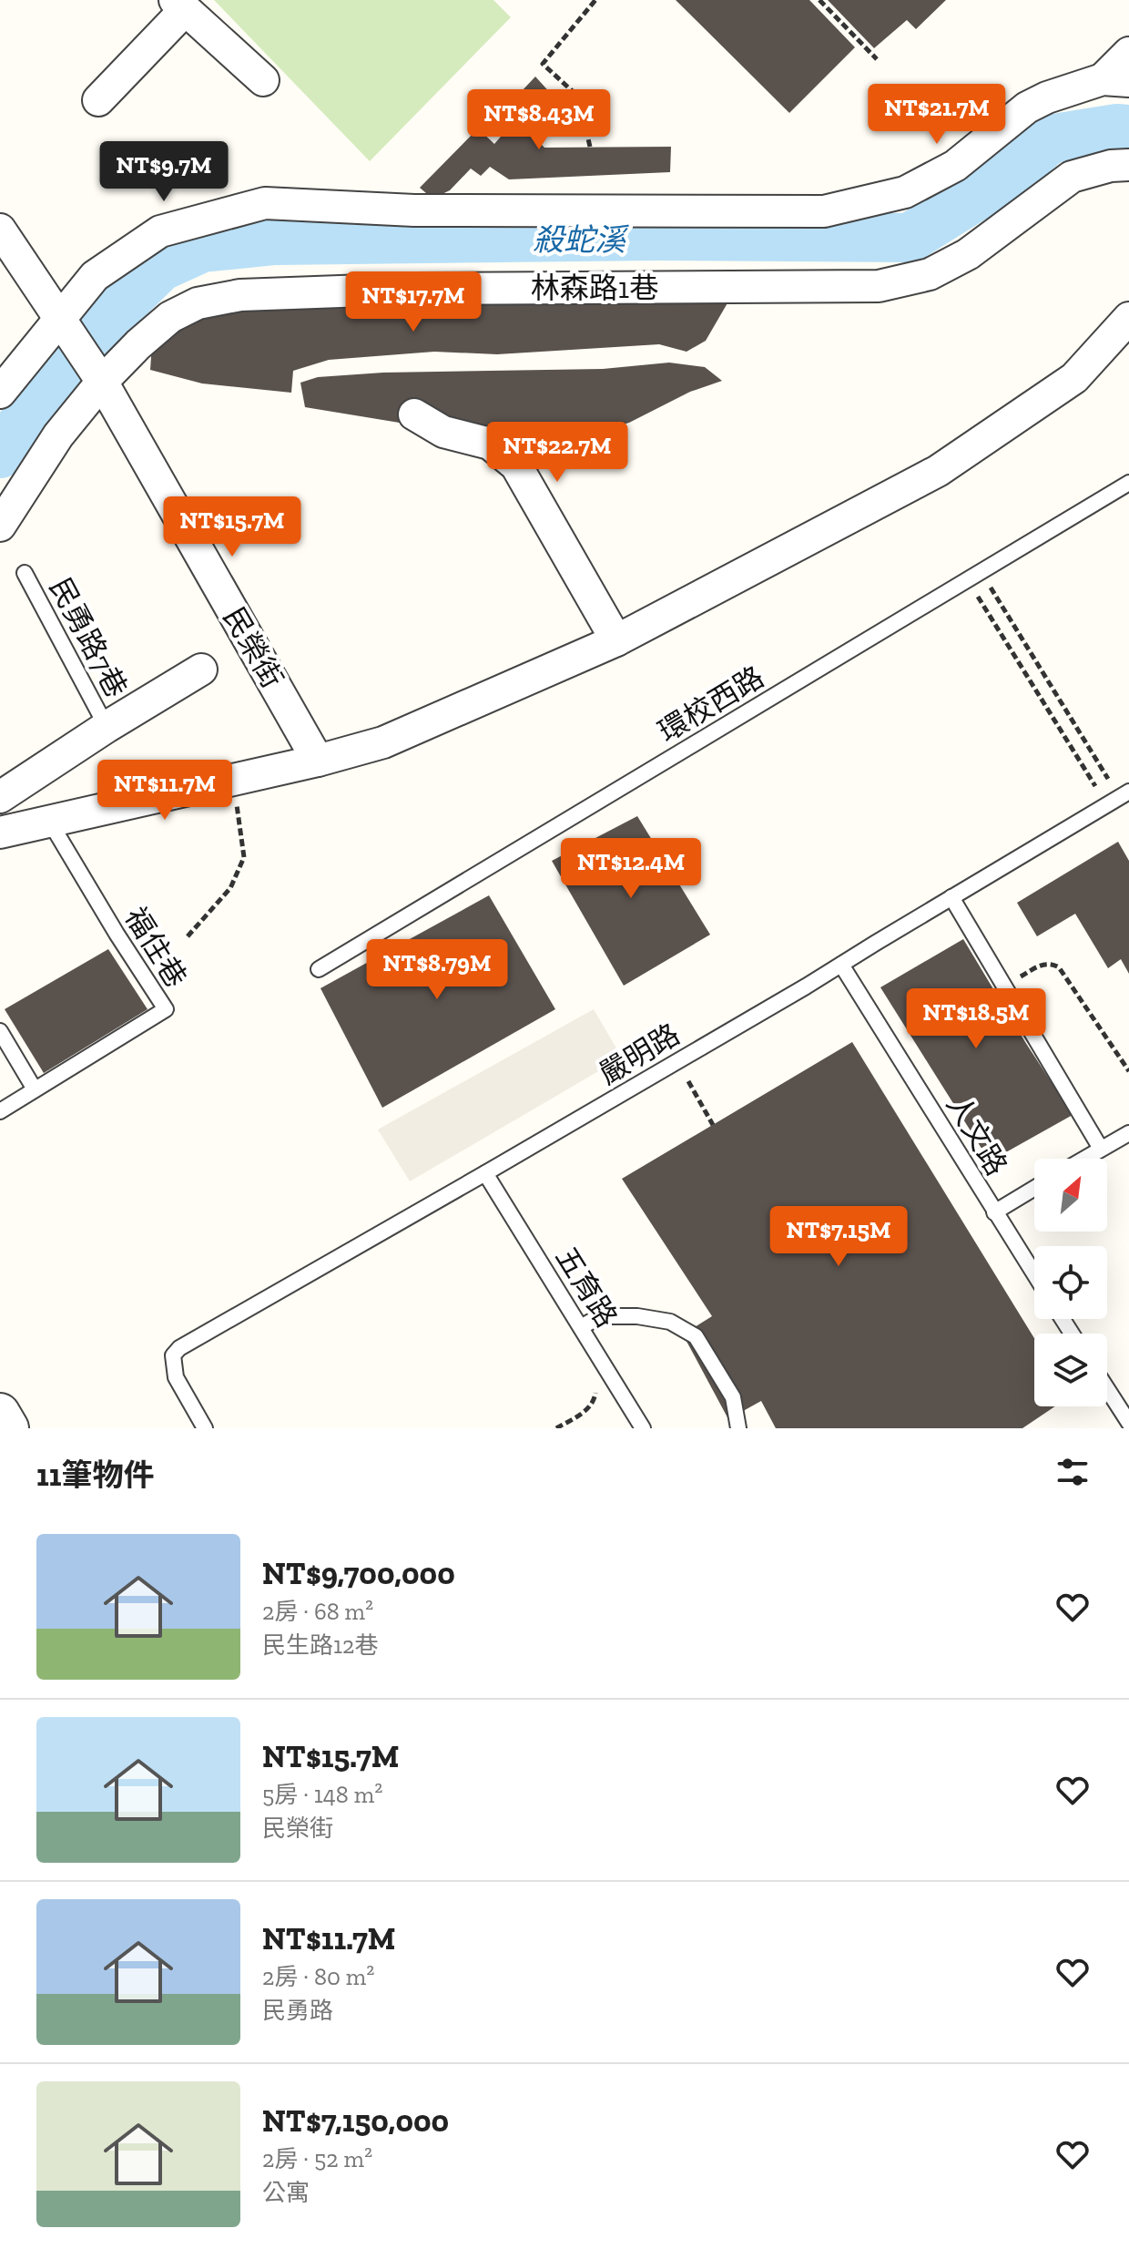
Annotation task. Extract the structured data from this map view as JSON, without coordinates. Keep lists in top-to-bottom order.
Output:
{
  "streets": {
    "street": ["林森路1巷", "民榮街"],
    "lane": [
      "民勇路7巷",
      "環校西路",
      "福住巷",
      "嚴明路",
      "人文路",
      "五育路"
    ]
  },
  "crossings": [
    ["林森路1巷", "民榮街"],
    ["嚴明路", "人文路"],
    ["嚴明路", "五育路"]
  ],
  "water": ["殺蛇溪"],
  "north": "top right",
  "page": {
    "price": [
      "NT$21.7M",
      "NT$8.43M",
      "NT$9.7M",
      "NT$17.7M",
      "NT$22.7M",
      "NT$15.7M",
      "NT$11.7M",
      "NT$12.4M",
      "NT$8.79M",
      "NT$18.5M",
      "NT$7.15M"
    ],
    "heading": "11筆物件",
    "list": [
      {
        "name": "NT$9,700,000",
        "note": "2房 · 68 m² · 民生路12巷"
      },
      {
        "name": "NT$15.7M",
        "note": "5房 · 148 m² · 民榮街"
      },
      {
        "name": "NT$11.7M",
        "note": "2房 · 80 m² · 民勇路"
      },
      {
        "name": "NT$7,150,000",
        "note": "2房 · 52 m² · 公寓"
      }
    ]
  }
}
